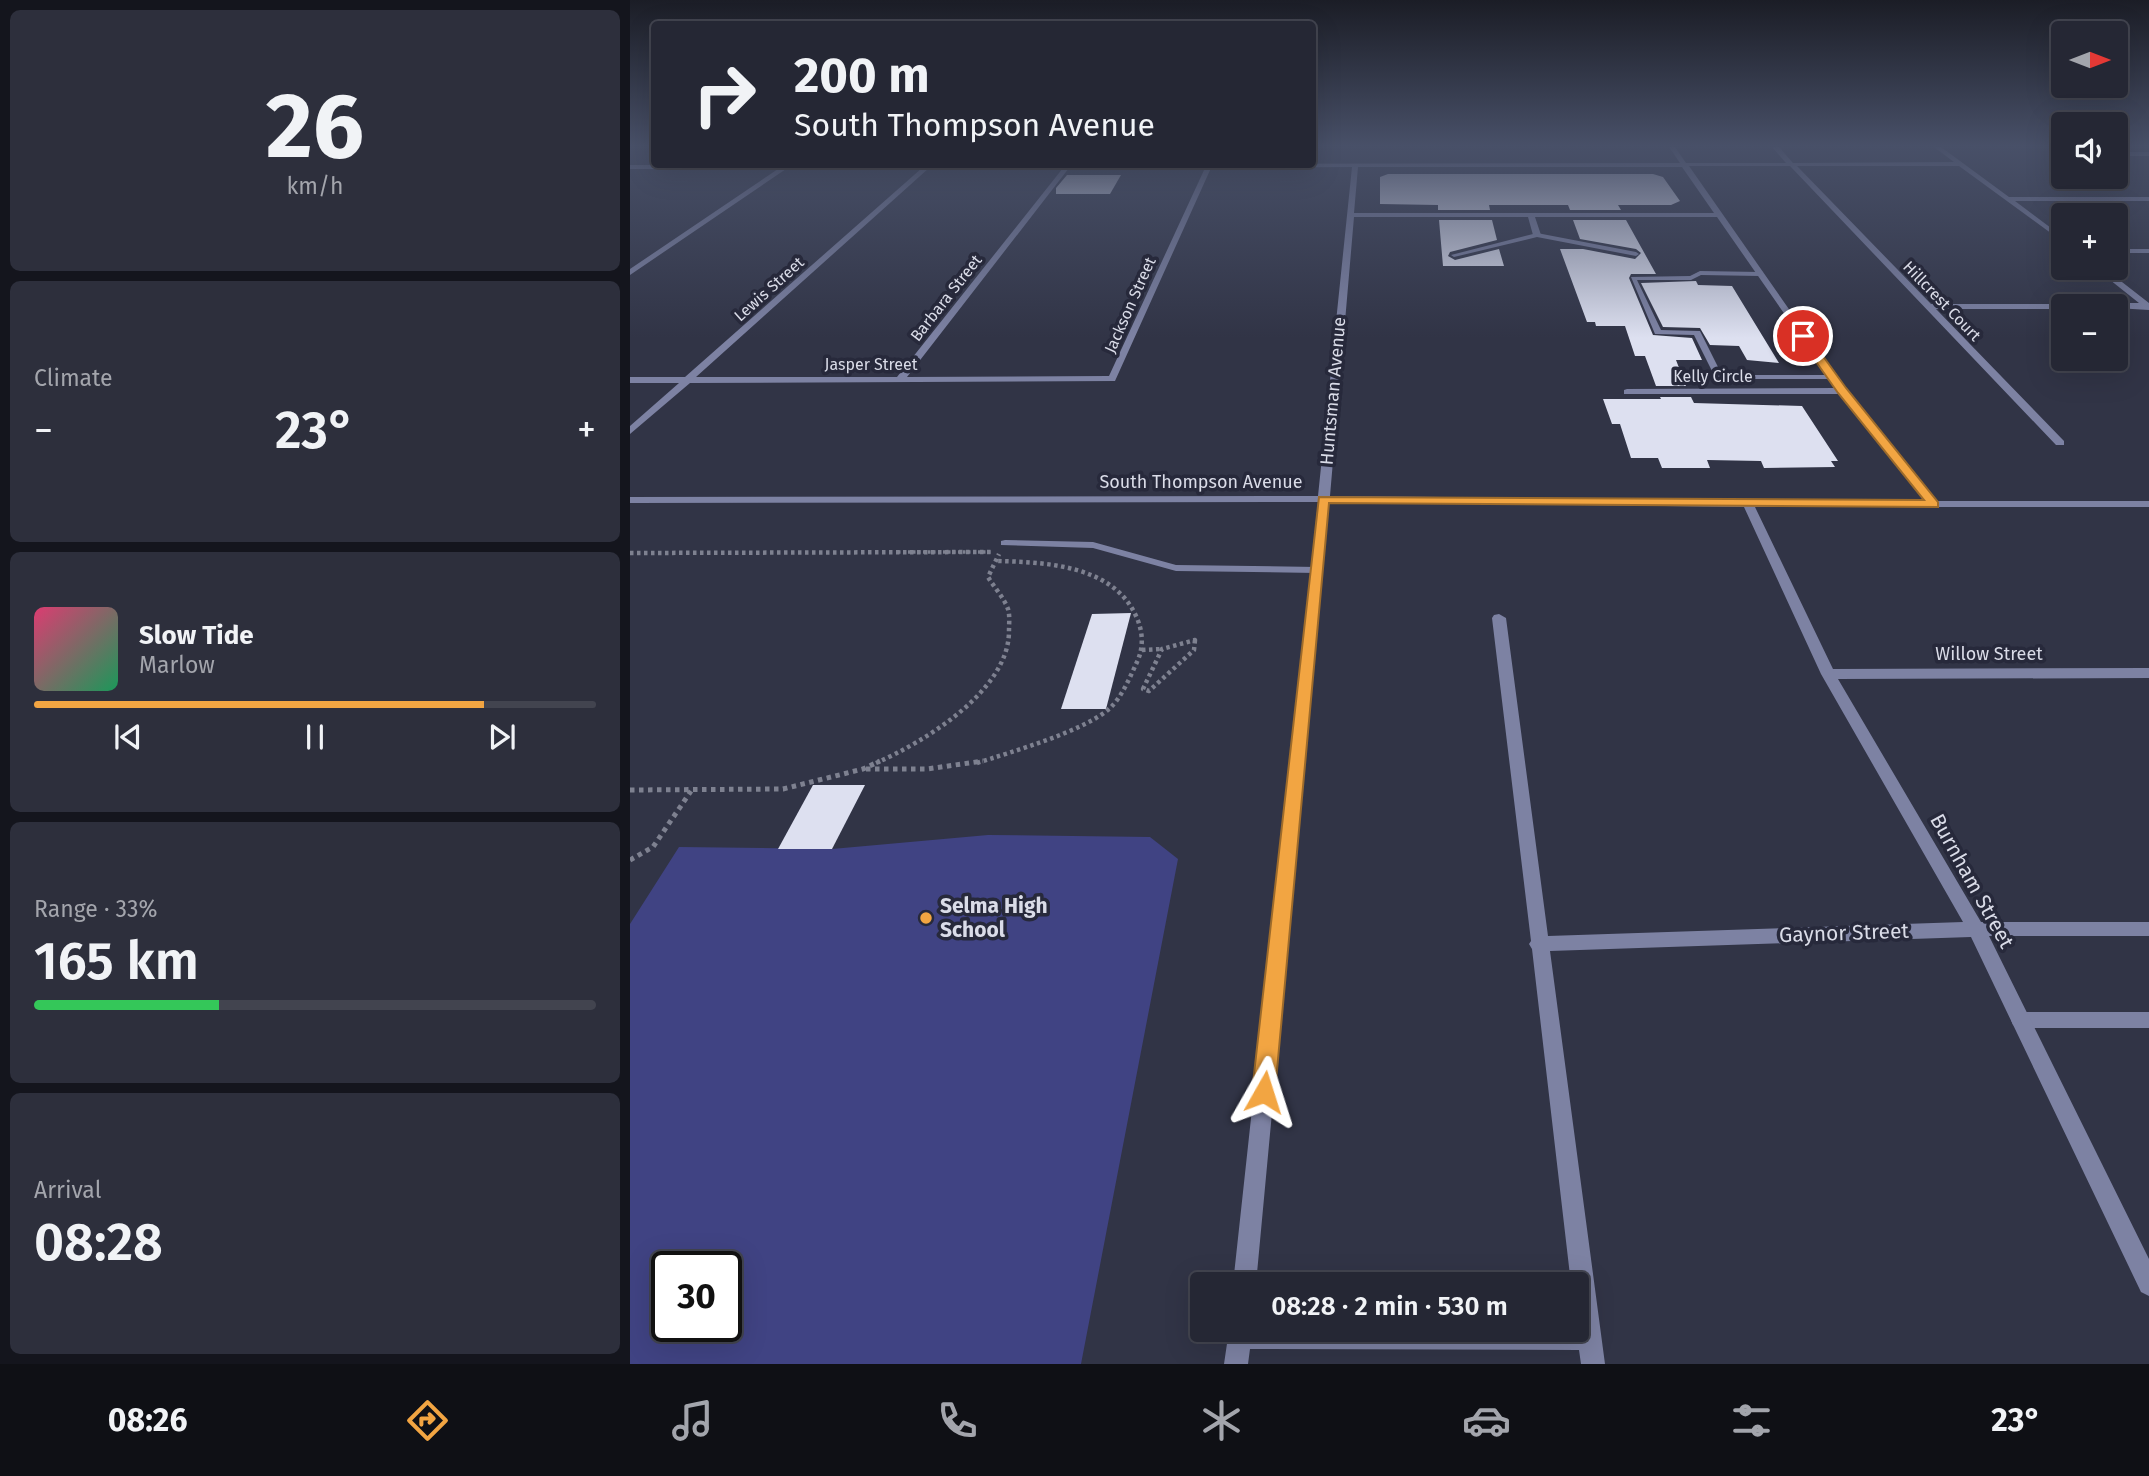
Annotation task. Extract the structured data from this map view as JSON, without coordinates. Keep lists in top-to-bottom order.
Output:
{
  "streets": {
    "street": [
      "Lewis Street",
      "Barbara Street",
      "Hillcrest Court",
      "Jackson Street",
      "Jasper Street",
      "Kelly Circle",
      "Huntsman Avenue",
      "South Thompson Avenue",
      "Willow Street",
      "Burnham Street",
      "Gaynor Street"
    ]
  },
  "crossings": [
    ["Lewis Street", "Jasper Street"],
    ["Barbara Street", "Jasper Street"],
    ["Jackson Street", "Jasper Street"],
    ["Huntsman Avenue", "South Thompson Avenue"],
    ["South Thompson Avenue", "Burnham Street"],
    ["Willow Street", "Burnham Street"],
    ["Burnham Street", "Gaynor Street"]
  ],
  "places": ["Selma High School"],
  "north": "right",
  "page": {
    "tile": [
      ["26", "km/h"],
      "Climate",
      ["Range · 33%", "165 km"],
      ["Arrival", "08:28"]
    ],
    "map_buttons": ["+", "−"],
    "turn": ["200 m", "South Thompson Avenue"],
    "heat": ["−", "23°", "+"],
    "song": ["Slow Tide", "Marlow"],
    "limit": "30",
    "trip": "08:28 · 2 min · 530 m",
    "tabs": ["08:26", "23°"]
  }
}
